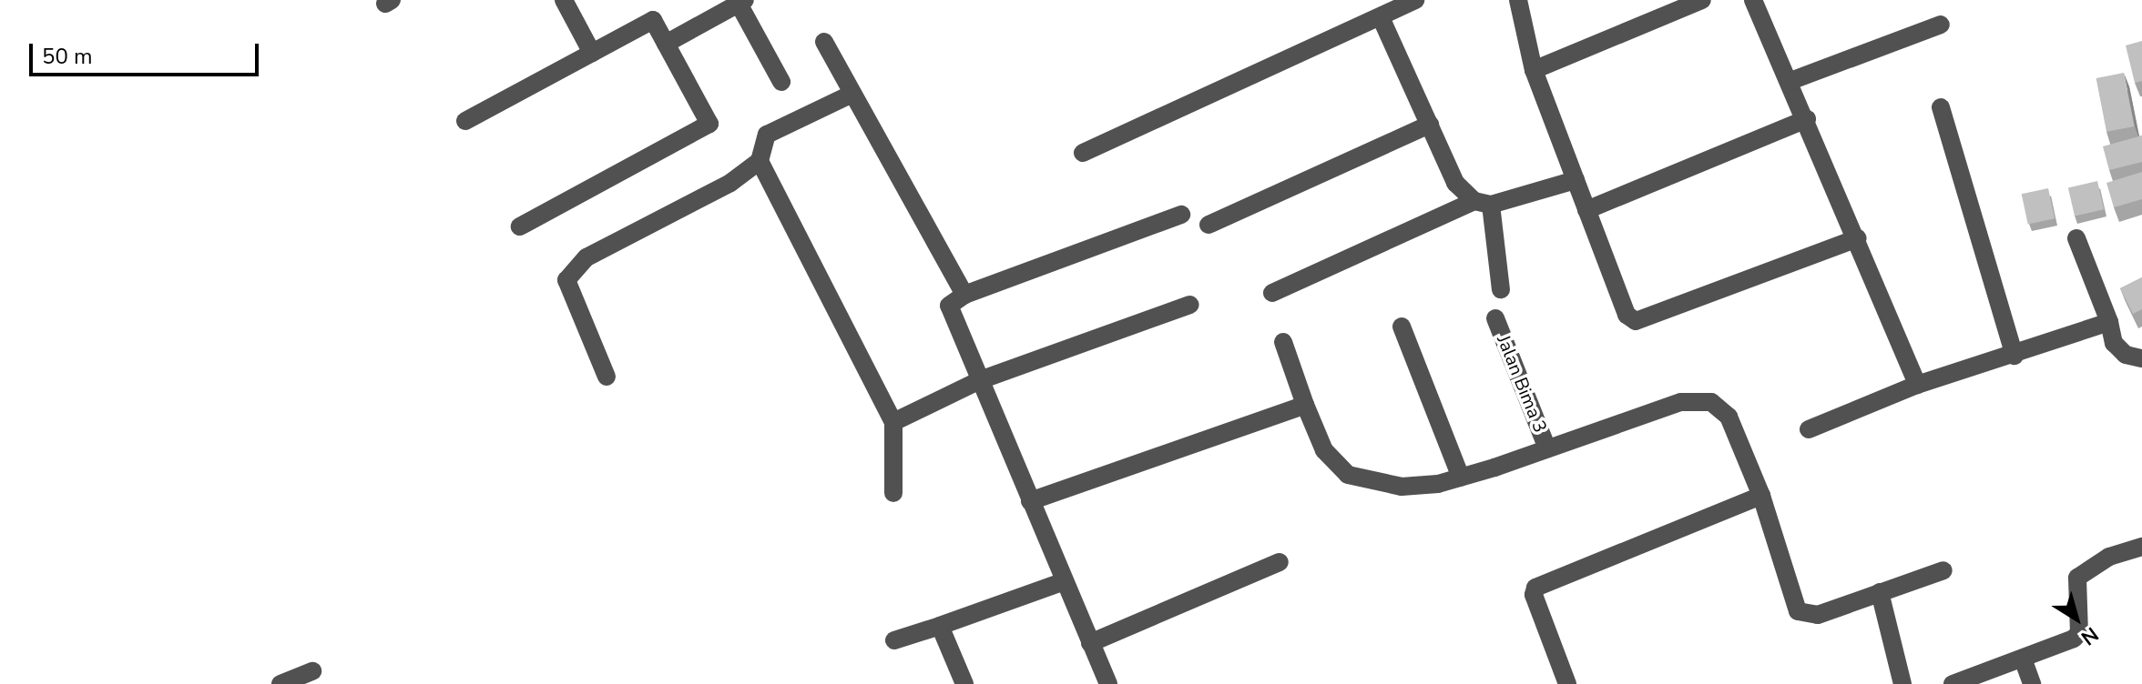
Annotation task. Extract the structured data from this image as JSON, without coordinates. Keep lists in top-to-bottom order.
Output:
{
  "streets": {
    "street": ["Jalan Bima 3"]
  },
  "scale_bar": "50 m",
  "north": "bottom right"
}
